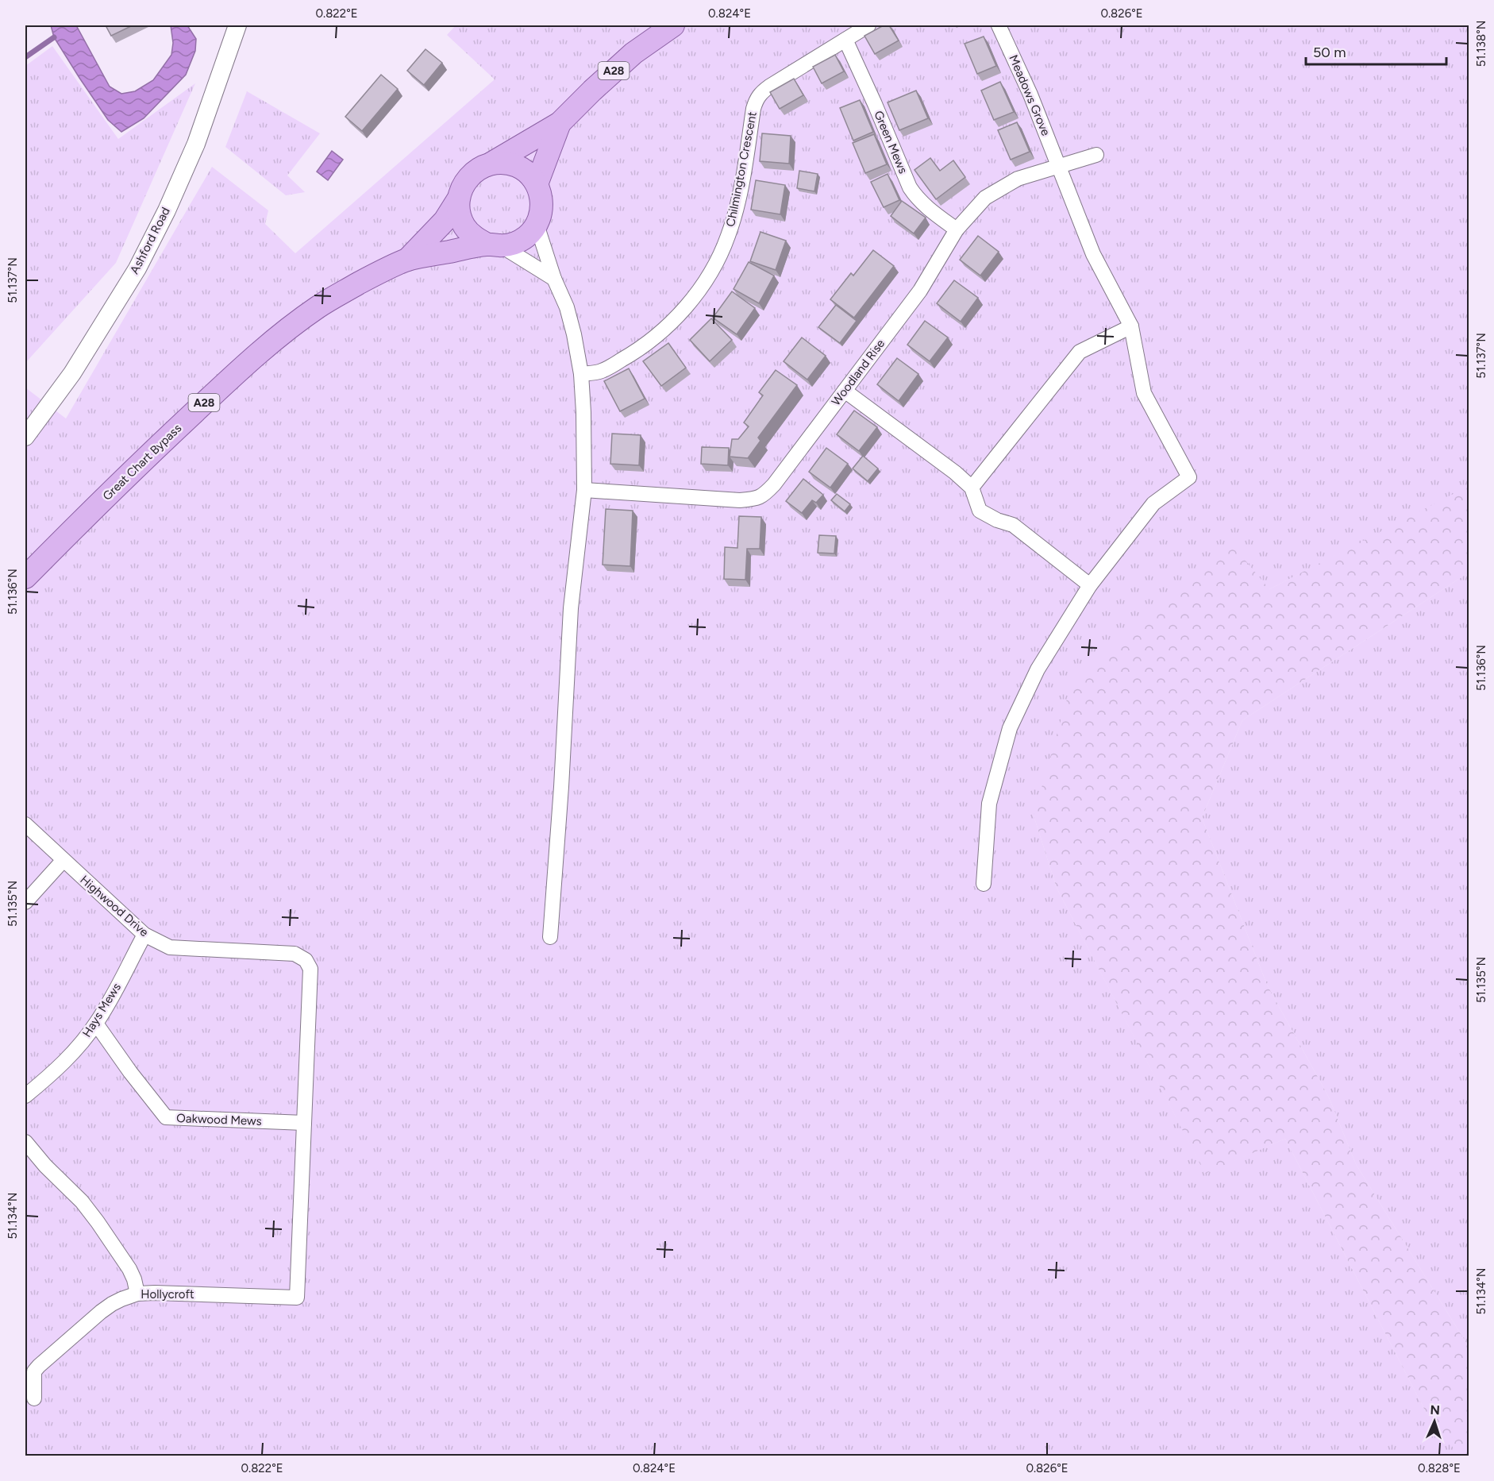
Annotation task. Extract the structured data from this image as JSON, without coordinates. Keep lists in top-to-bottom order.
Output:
{
  "streets": {
    "main road": ["A28", "Great Chart Bypass"],
    "street": [
      "Meadows Grove",
      "Green Mews",
      "Chilmington Crescent",
      "Ashford Road",
      "Woodland Rise",
      "Highwood Drive",
      "Hays Mews",
      "Oakwood Mews",
      "Hollycroft"
    ]
  },
  "crossings": [
    ["A28", "Great Chart Bypass"],
    ["Meadows Grove", "Woodland Rise"],
    ["Green Mews", "Chilmington Crescent"],
    ["Green Mews", "Woodland Rise"],
    ["Highwood Drive", "Hays Mews"],
    ["Highwood Drive", "Oakwood Mews"],
    ["Highwood Drive", "Hollycroft"],
    ["Hays Mews", "Oakwood Mews"],
    ["Oakwood Mews", "Hollycroft"]
  ],
  "scale_bar": "50 m",
  "north": "top",
  "coordinates": [
    "0.822°E",
    "0.824°E",
    "0.826°E",
    "51.138°N",
    "51.137°N",
    "51.136°N",
    "51.135°N",
    "51.134°N",
    "0.828°E"
  ]
}
